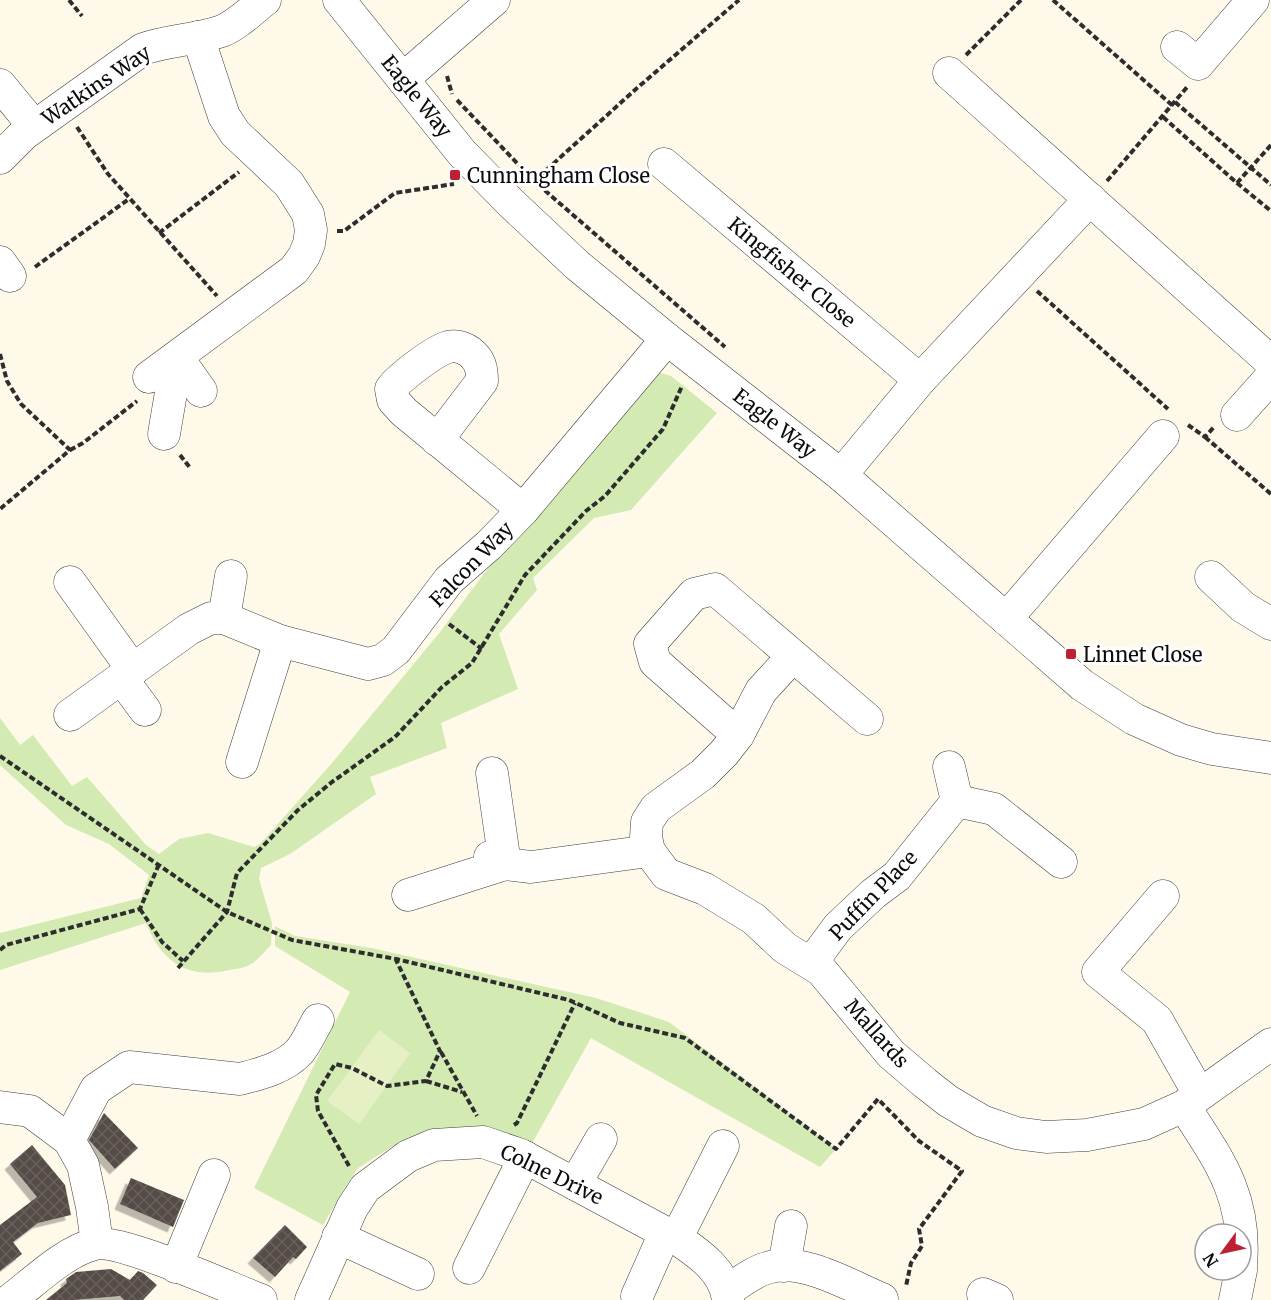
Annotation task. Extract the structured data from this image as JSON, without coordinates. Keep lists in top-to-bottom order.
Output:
{
  "streets": {
    "street": [
      "Watkins Way",
      "Eagle Way",
      "Kingfisher Close",
      "Falcon Way",
      "Puffin Place",
      "Mallards",
      "Colne Drive"
    ]
  },
  "crossings": [
    ["Eagle Way", "Falcon Way"],
    ["Puffin Place", "Mallards"]
  ],
  "places": {
    "transit": ["Cunningham Close", "Linnet Close"]
  },
  "north": "bottom left"
}
